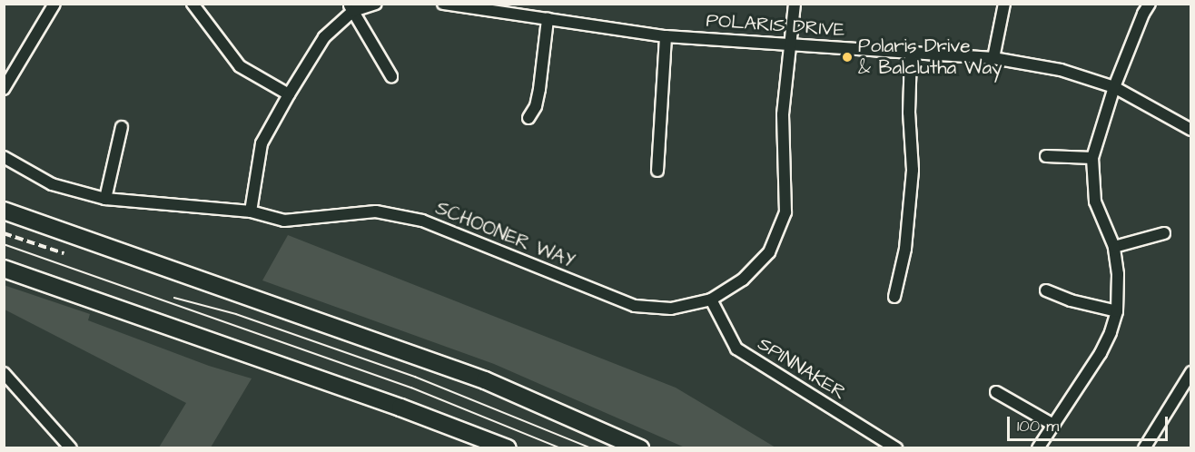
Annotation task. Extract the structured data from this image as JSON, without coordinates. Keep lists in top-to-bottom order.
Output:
{
  "streets": {
    "street": ["POLARIS DRIVE", "SCHOONER WAY", "SPINNAKER"]
  },
  "crossings": [
    ["POLARIS DRIVE", "SCHOONER WAY"],
    ["SCHOONER WAY", "SPINNAKER"]
  ],
  "places": ["Polaris Drive & Balclutha Way"],
  "scale_bar": "100 m"
}
